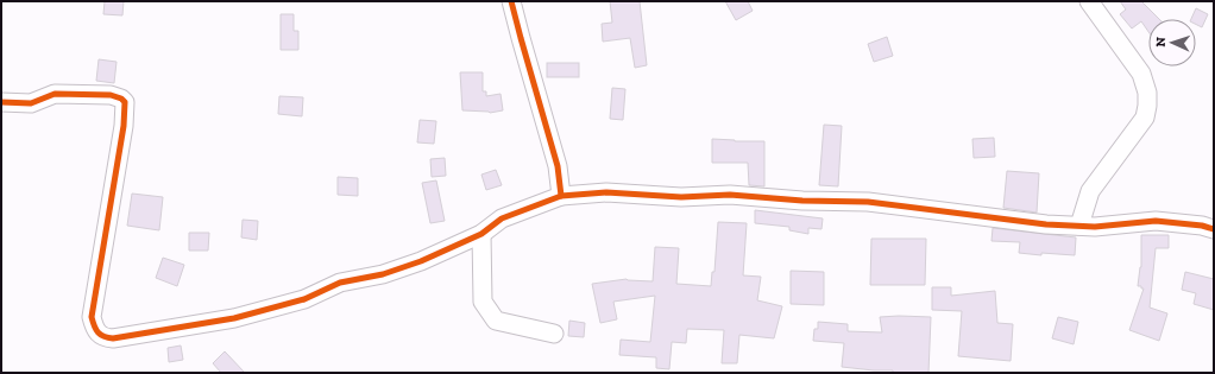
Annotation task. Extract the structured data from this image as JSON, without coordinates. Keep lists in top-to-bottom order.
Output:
{
  "north": "left"
}
